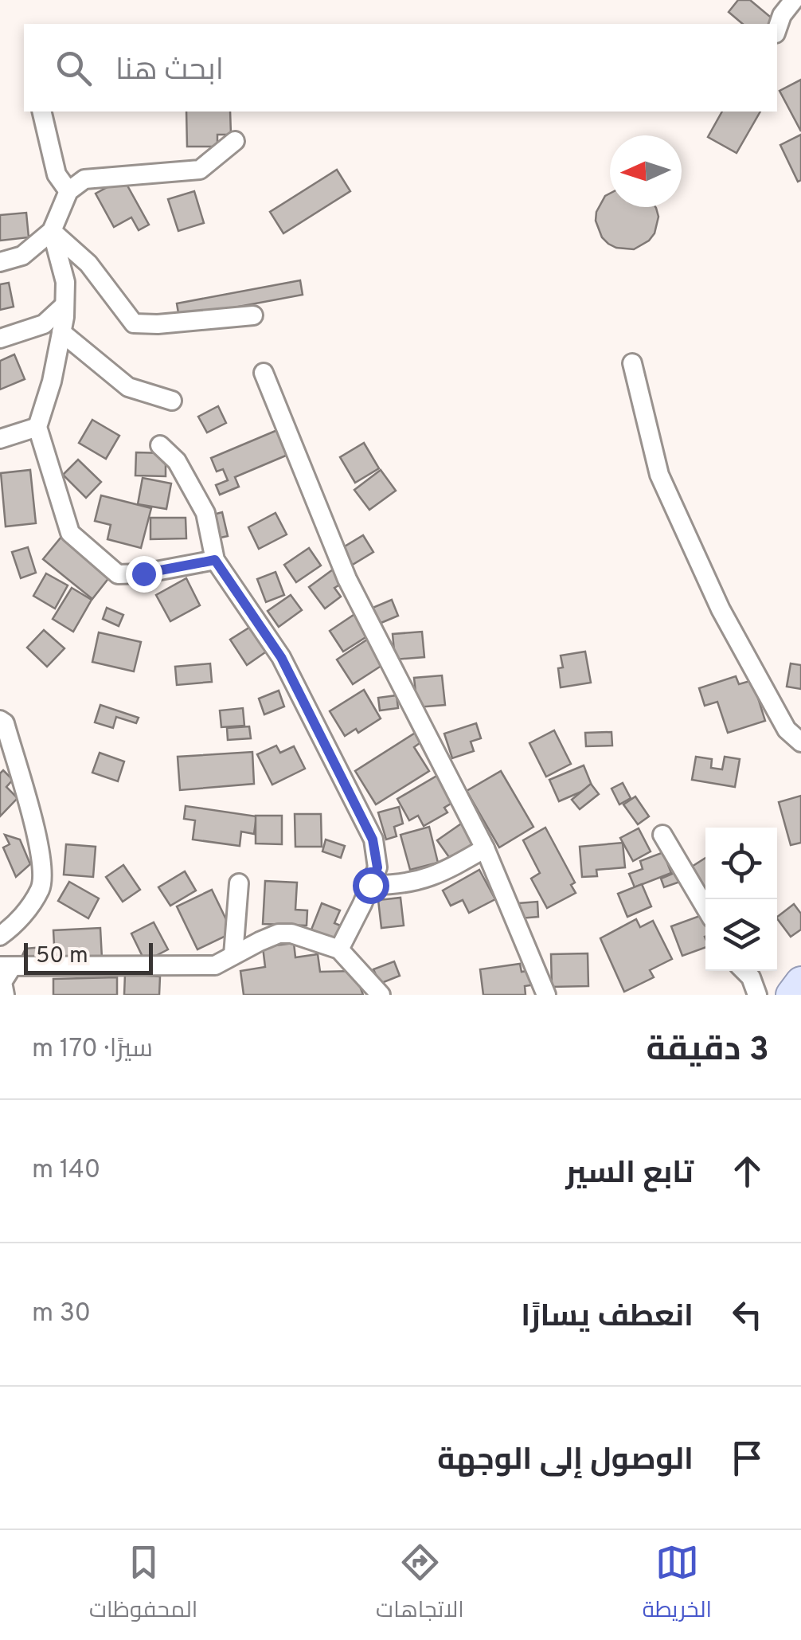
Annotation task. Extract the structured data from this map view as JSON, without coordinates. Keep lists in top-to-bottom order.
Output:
{
  "scale_bar": "50 m",
  "north": "left",
  "page": {
    "search": "ابحث هنا",
    "scale": "50 m",
    "heading": ["3 دقيقة", "سيرًا · 170 m"],
    "list": [
      ["تابع السير", "140 m"],
      ["انعطف يسارًا", "30 m"],
      "الوصول إلى الوجهة"
    ],
    "nav": ["الخريطة", "الاتجاهات", "المحفوظات"]
  }
}
